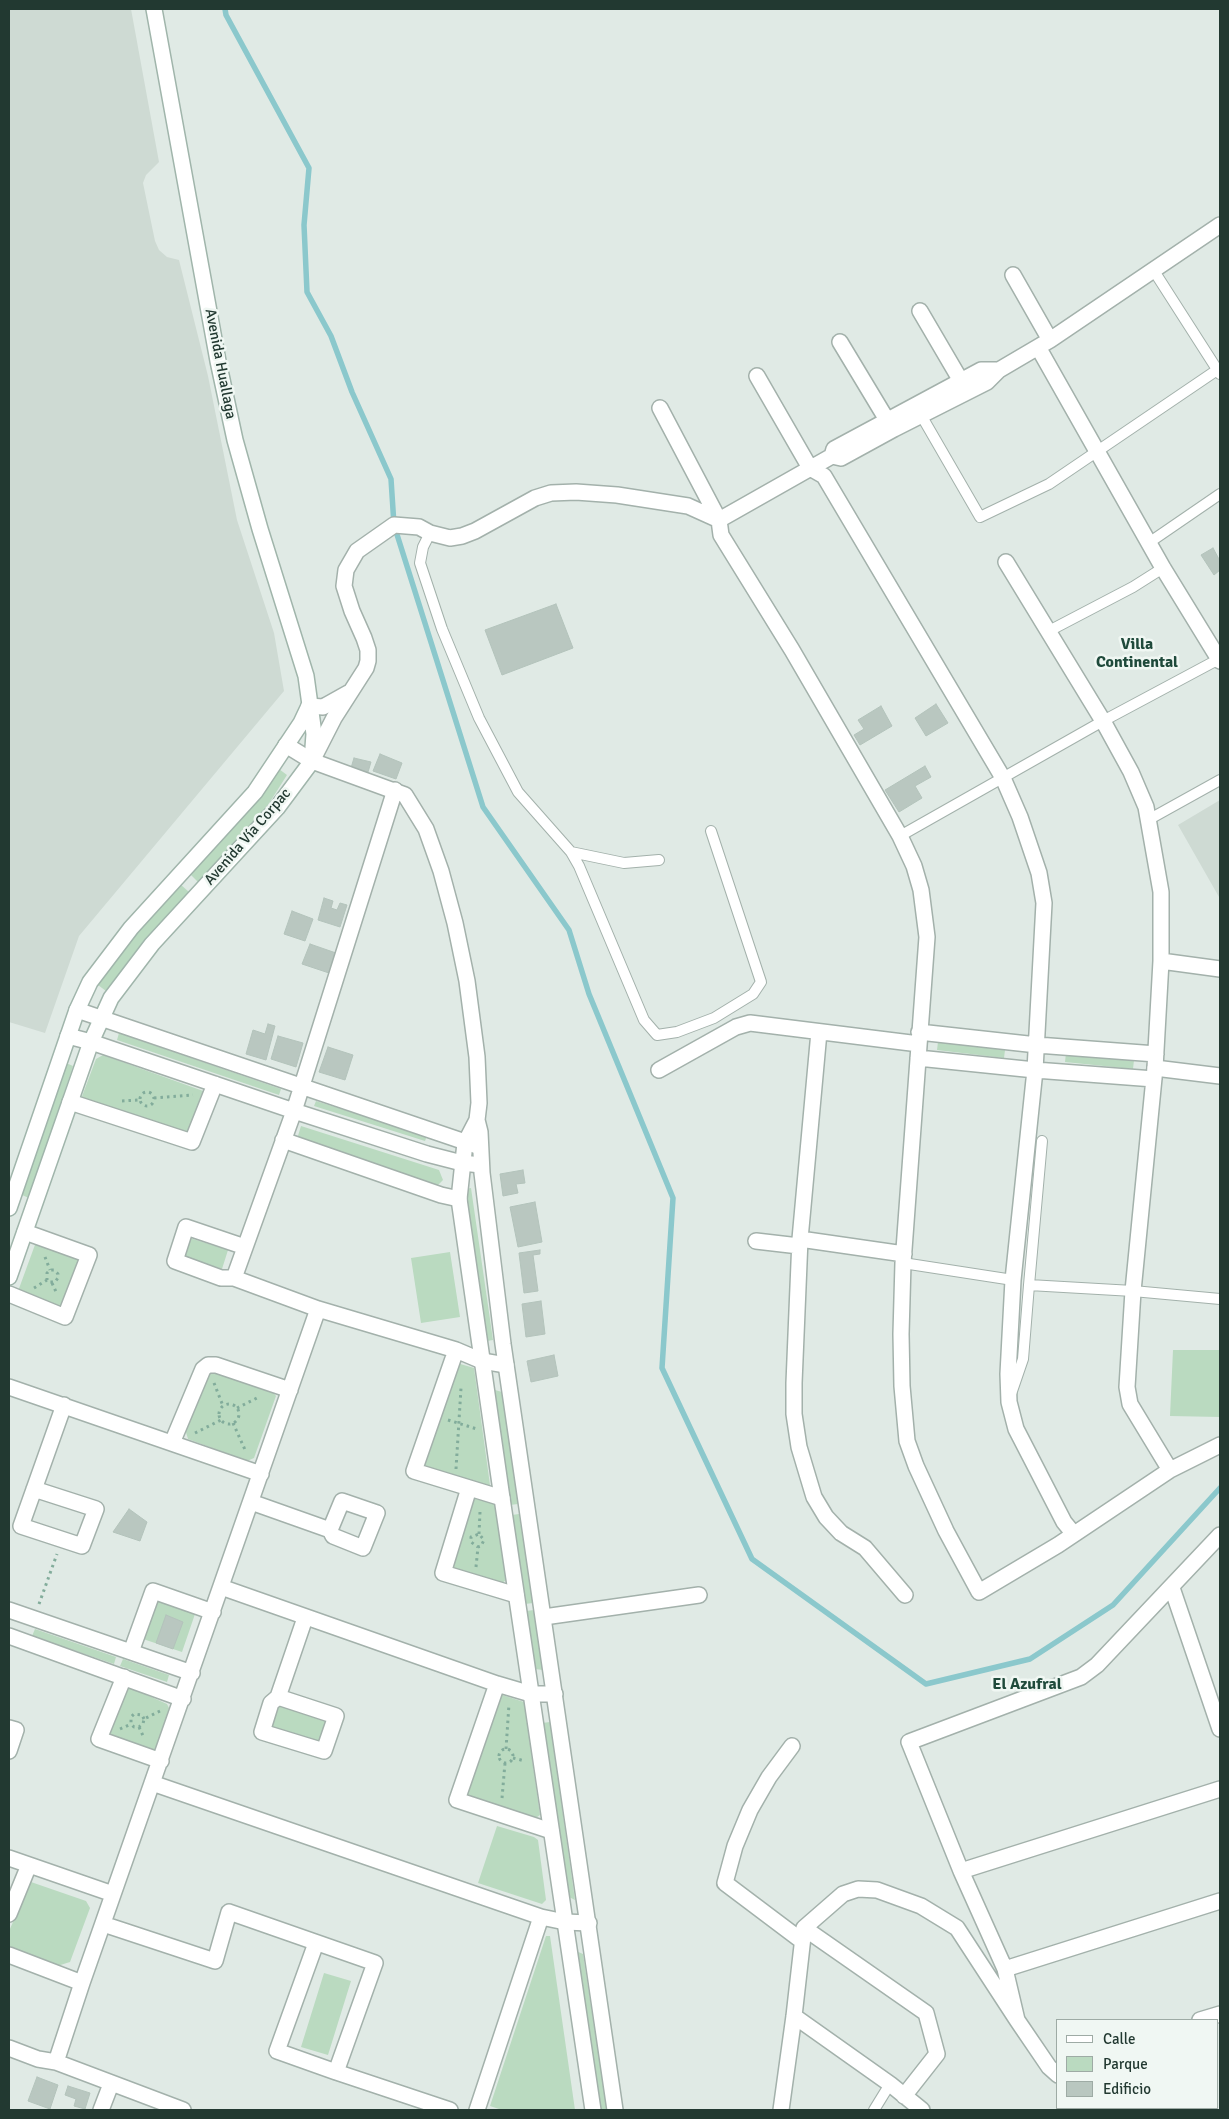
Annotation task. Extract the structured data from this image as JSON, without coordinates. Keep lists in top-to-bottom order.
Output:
{
  "streets": {
    "street": ["Avenida Huallaga", "Avenida Vía Corpac"]
  },
  "crossings": [
    ["Avenida Huallaga", "Avenida Vía Corpac"]
  ],
  "districts": ["Villa Continental", "El Azufral"],
  "legend": ["Calle", "Parque", "Edificio"]
}
